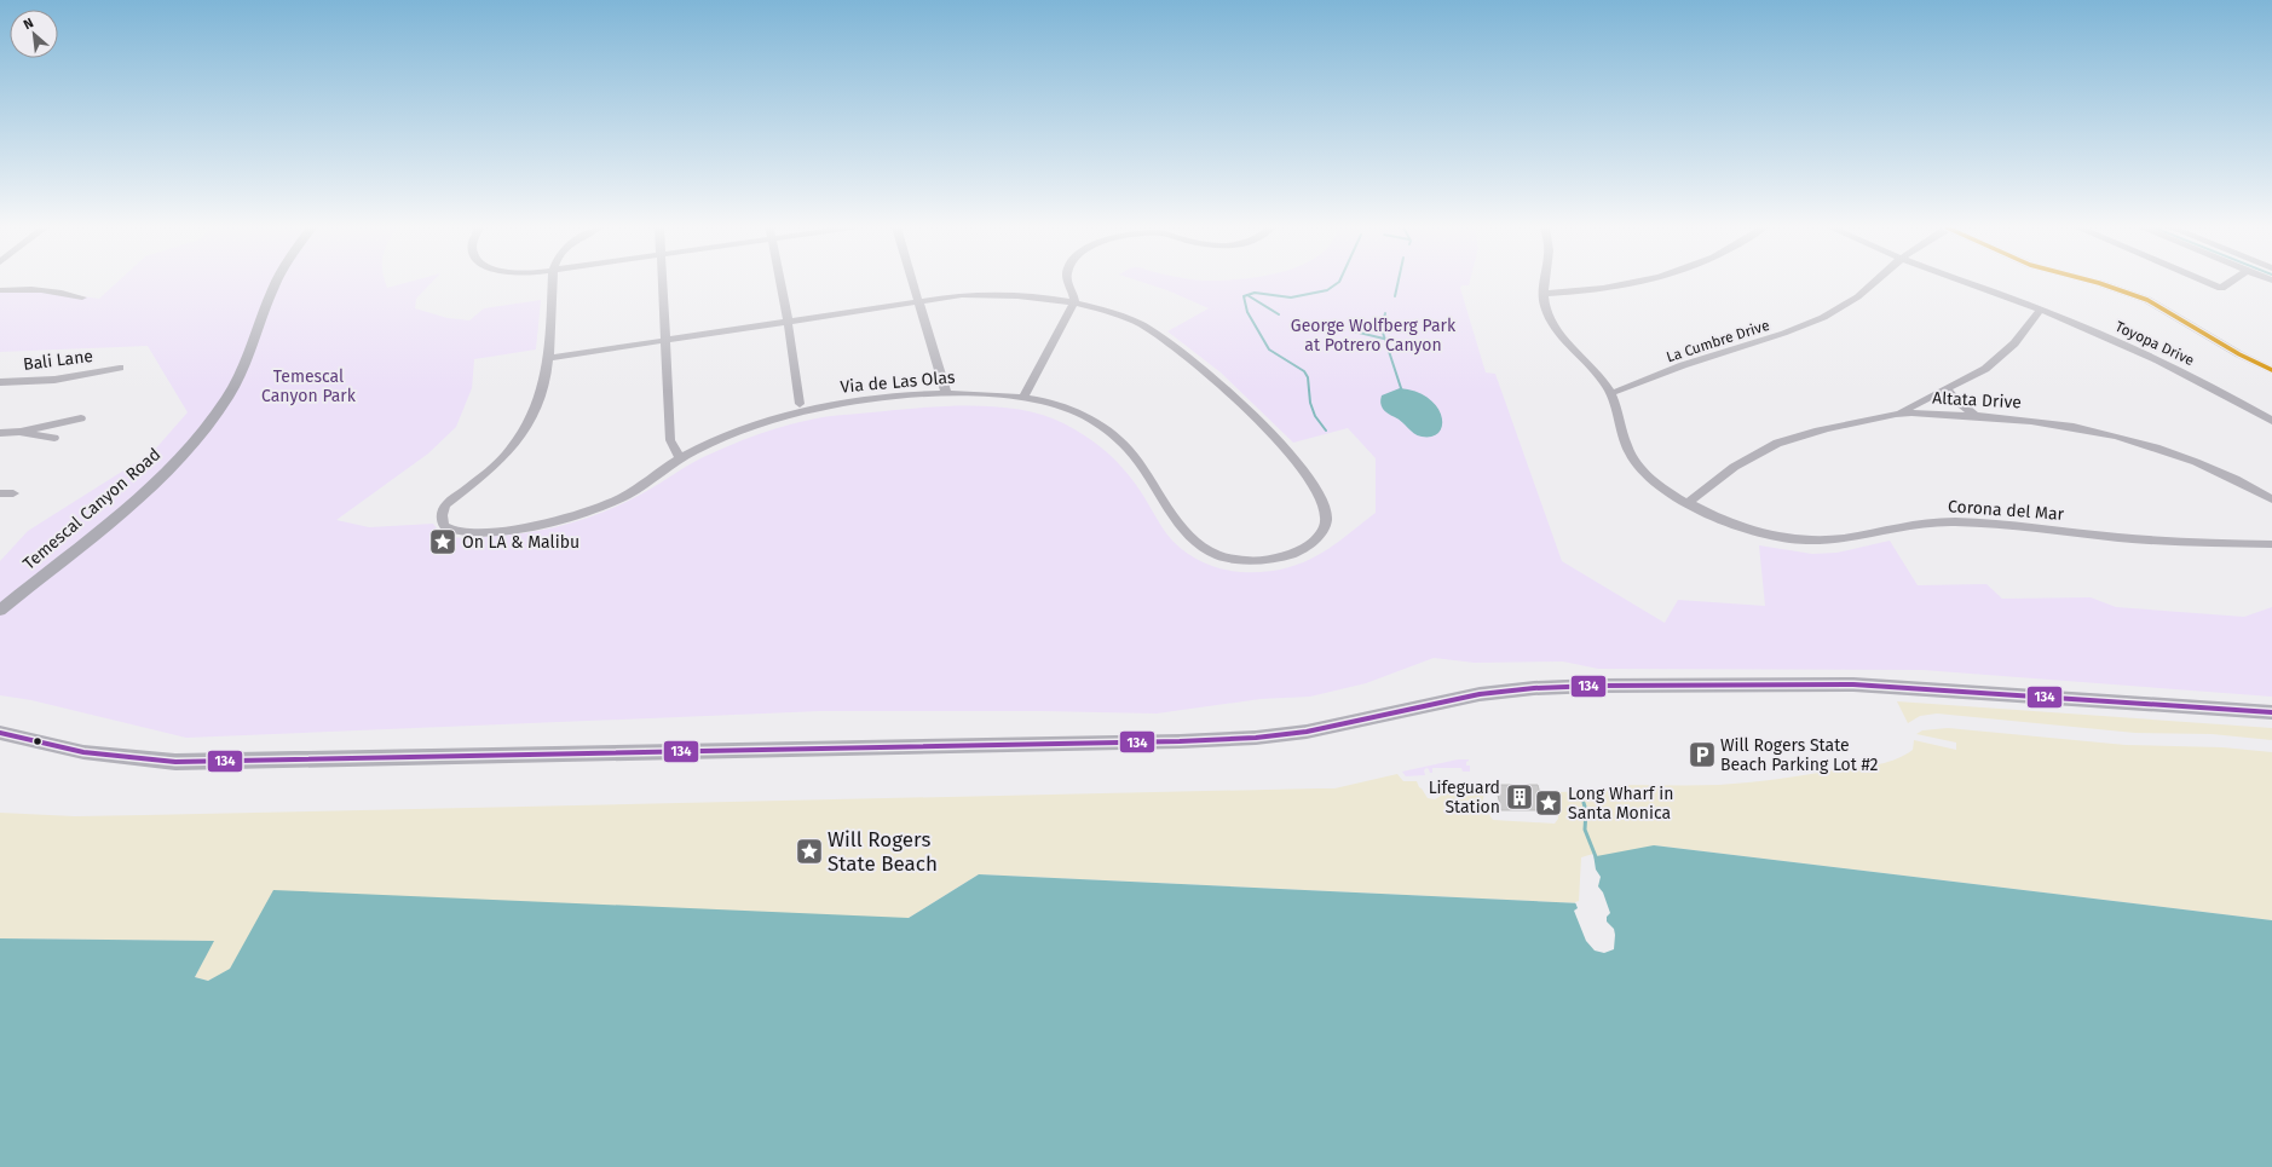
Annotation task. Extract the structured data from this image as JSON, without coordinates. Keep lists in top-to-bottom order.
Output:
{
  "streets": {
    "main road": ["Temescal Canyon Road"],
    "street": [
      "La Cumbre Drive",
      "Toyopa Drive",
      "Bali Lane",
      "Via de Las Olas",
      "Altata Drive",
      "Corona del Mar"
    ]
  },
  "crossings": [
    ["La Cumbre Drive", "Corona del Mar"],
    ["Altata Drive", "Corona del Mar"]
  ],
  "parks": ["George Wolfberg Park at Potrero Canyon", "Temescal Canyon Park"],
  "places": {
    "place": ["On LA & Malibu", "Long Wharf in Santa Monica", "Will Rogers State Beach"],
    "parking": ["Will Rogers State Beach Parking Lot #2"],
    "building": ["Lifeguard Station"]
  },
  "lines": ["transit line 134"],
  "north": "top left"
}
